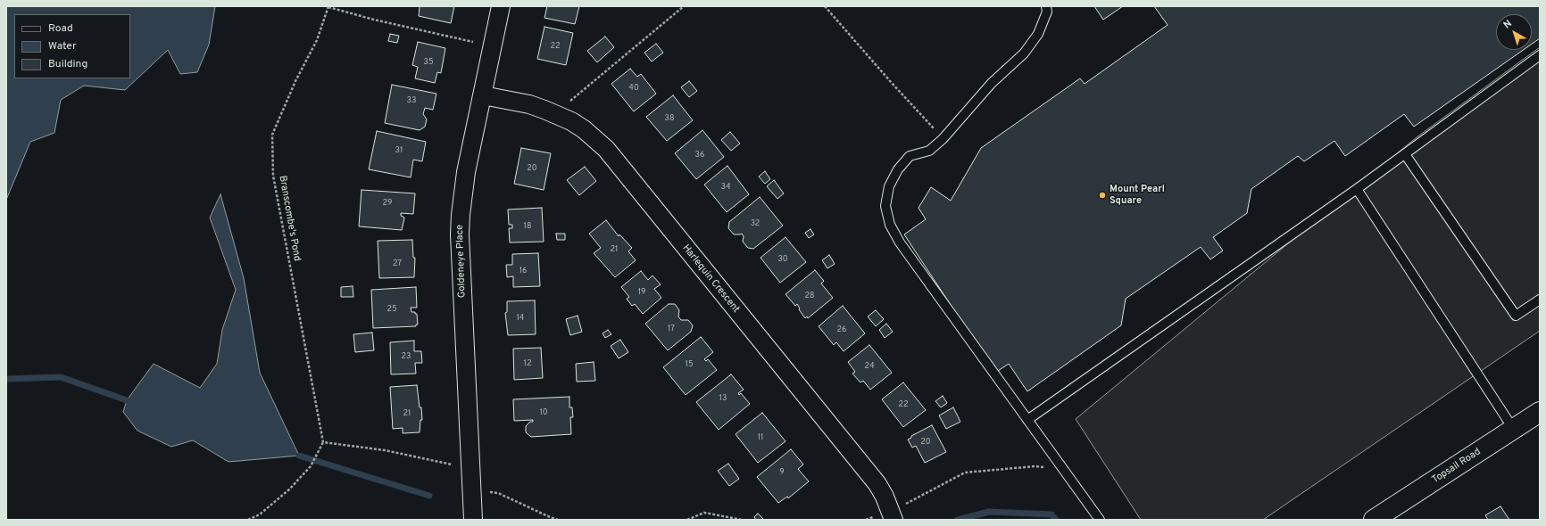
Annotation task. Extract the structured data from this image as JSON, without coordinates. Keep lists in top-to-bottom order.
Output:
{
  "streets": {
    "main road": ["Topsail Road"],
    "street": ["Goldeneye Place", "Harlequin Crescent"],
    "path": ["Branscombe's Pond"]
  },
  "crossings": [
    ["Goldeneye Place", "Harlequin Crescent"]
  ],
  "places": ["Mount Pearl Square"],
  "house_numbers": [
    "22",
    "35",
    "40",
    "33",
    "38",
    "31",
    "36",
    "20",
    "34",
    "29",
    "32",
    "18",
    "21",
    "30",
    "27",
    "16",
    "19",
    "28",
    "25",
    "14",
    "17",
    "26",
    "23",
    "12",
    "15",
    "24",
    "13",
    "22",
    "10",
    "21",
    "11",
    "20",
    "9"
  ],
  "legend": ["Road", "Water", "Building"],
  "north": "top left"
}
